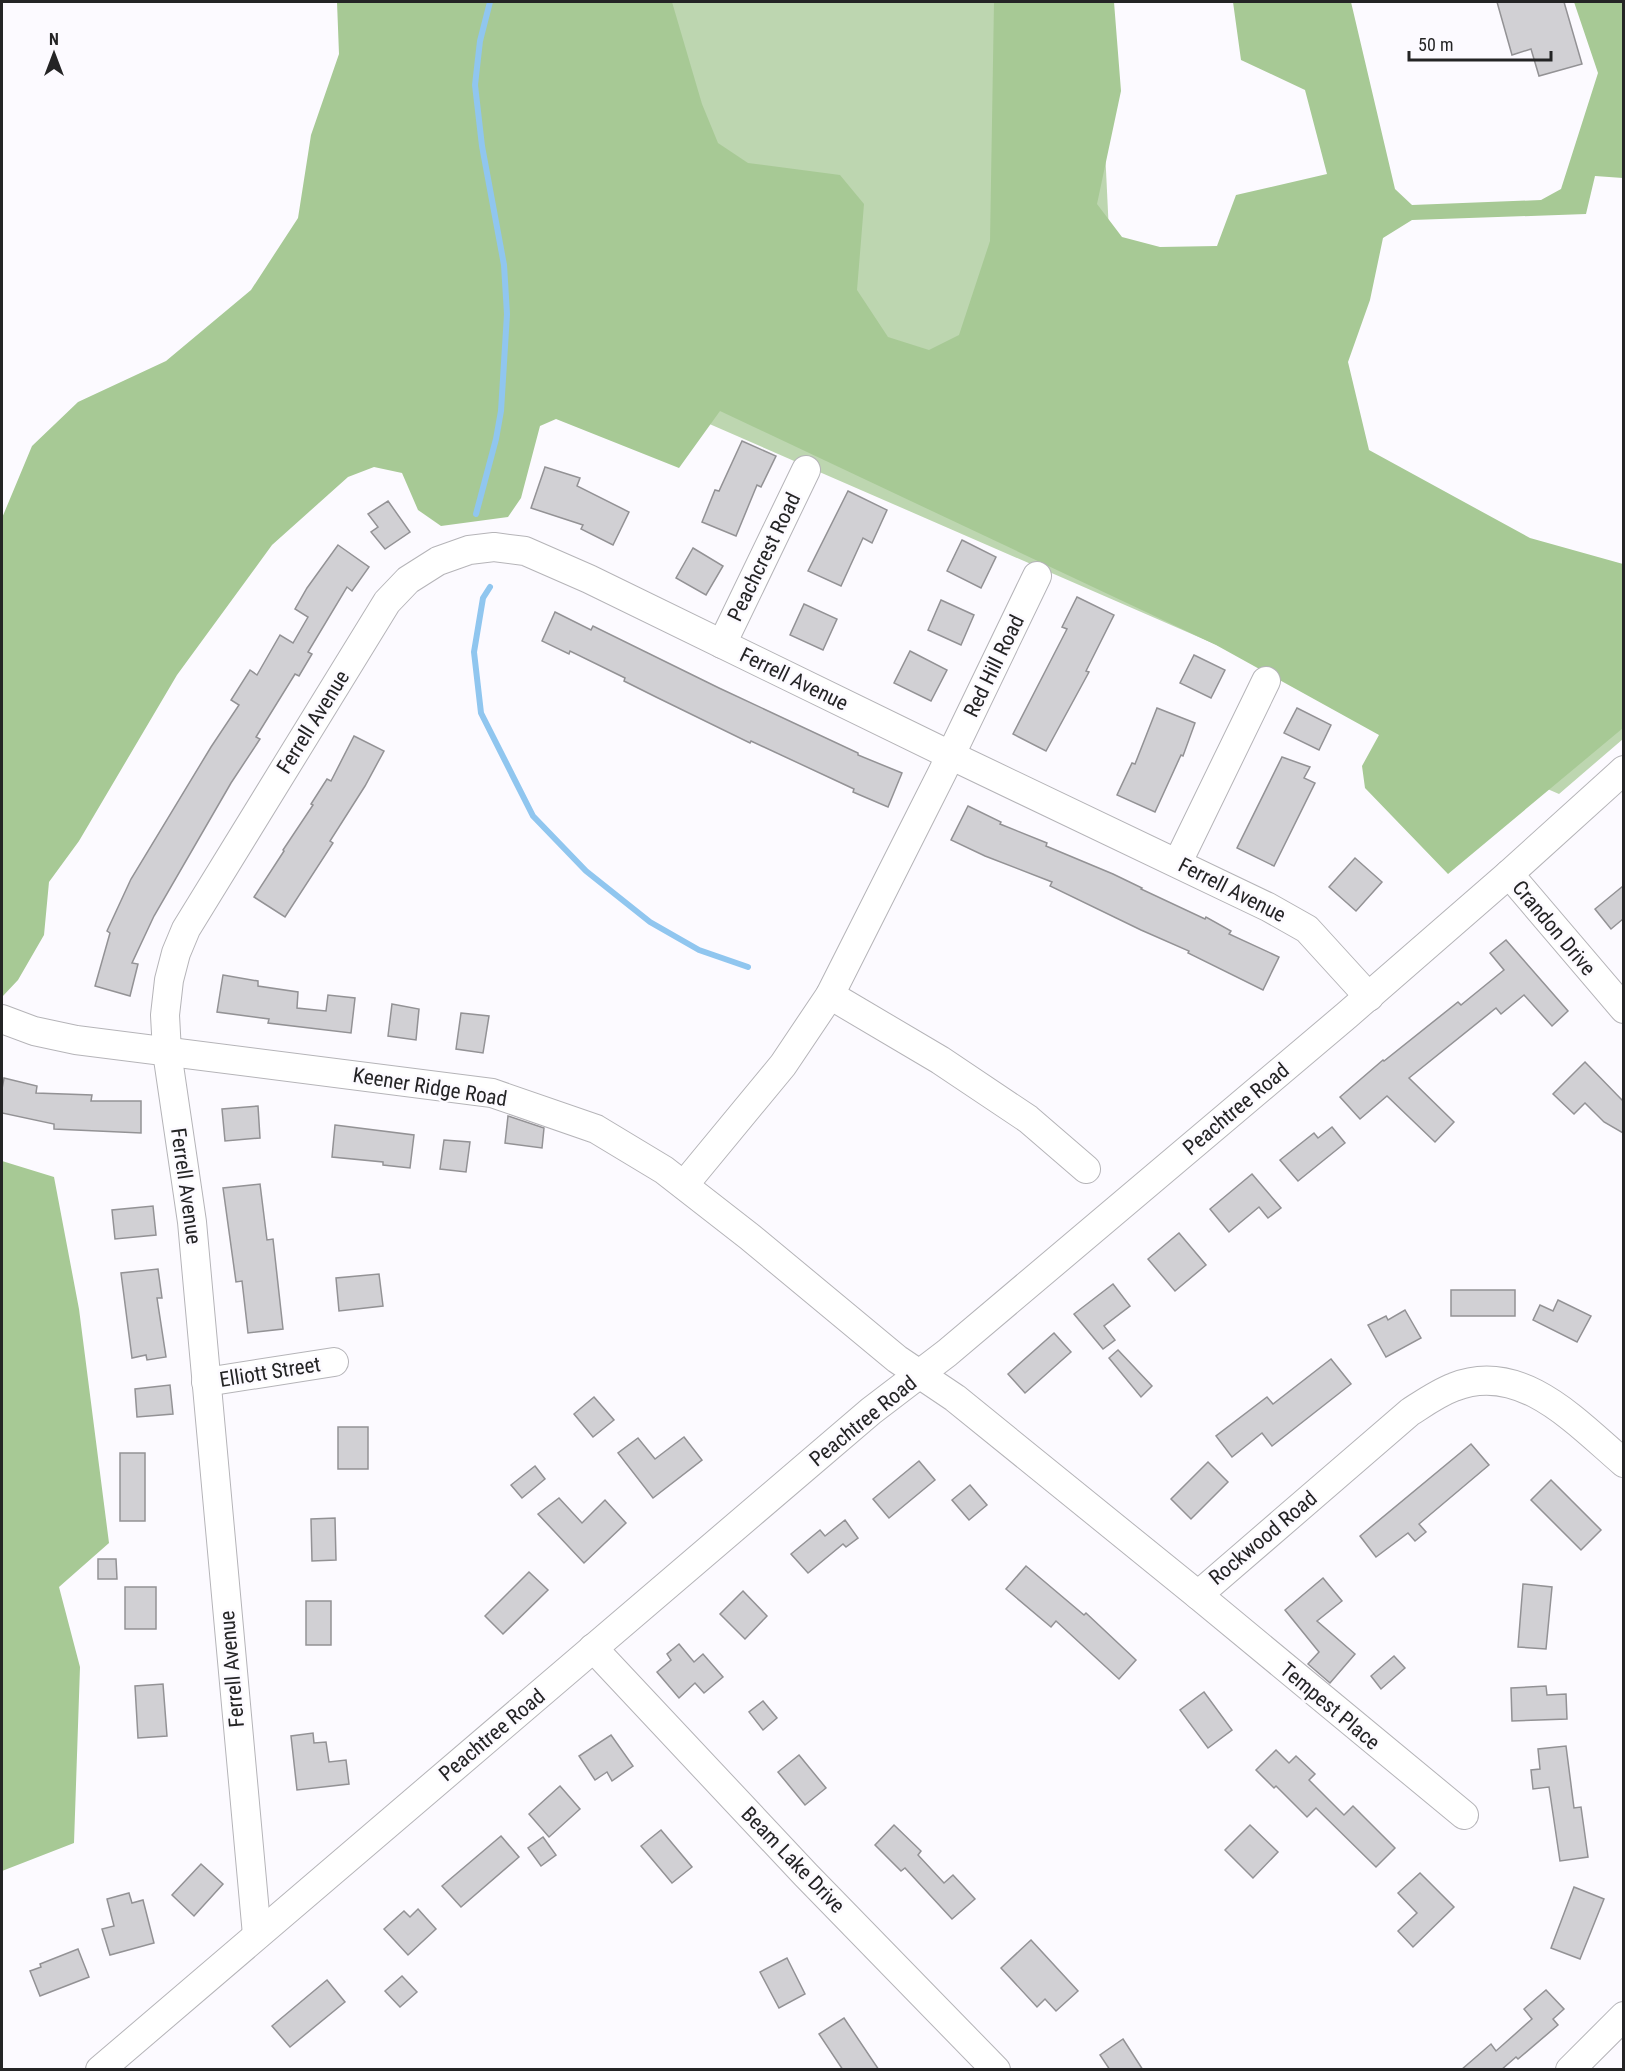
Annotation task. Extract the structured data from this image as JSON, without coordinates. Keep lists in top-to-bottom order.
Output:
{
  "streets": {
    "street": [
      "Peachcrest Road",
      "Red Hill Road",
      "Ferrell Avenue",
      "Crandon Drive",
      "Keener Ridge Road",
      "Peachtree Road",
      "Elliott Street",
      "Rockwood Road",
      "Tempest Place",
      "Beam Lake Drive"
    ]
  },
  "crossings": [
    ["Peachcrest Road", "Ferrell Avenue"],
    ["Red Hill Road", "Ferrell Avenue"],
    ["Red Hill Road", "Keener Ridge Road"],
    ["Ferrell Avenue", "Keener Ridge Road"],
    ["Ferrell Avenue", "Peachtree Road"],
    ["Ferrell Avenue", "Elliott Street"],
    ["Crandon Drive", "Peachtree Road"],
    ["Keener Ridge Road", "Peachtree Road"],
    ["Keener Ridge Road", "Rockwood Road"],
    ["Peachtree Road", "Rockwood Road"],
    ["Peachtree Road", "Beam Lake Drive"],
    ["Rockwood Road", "Tempest Place"]
  ],
  "scale_bar": "50 m",
  "north": "top"
}
